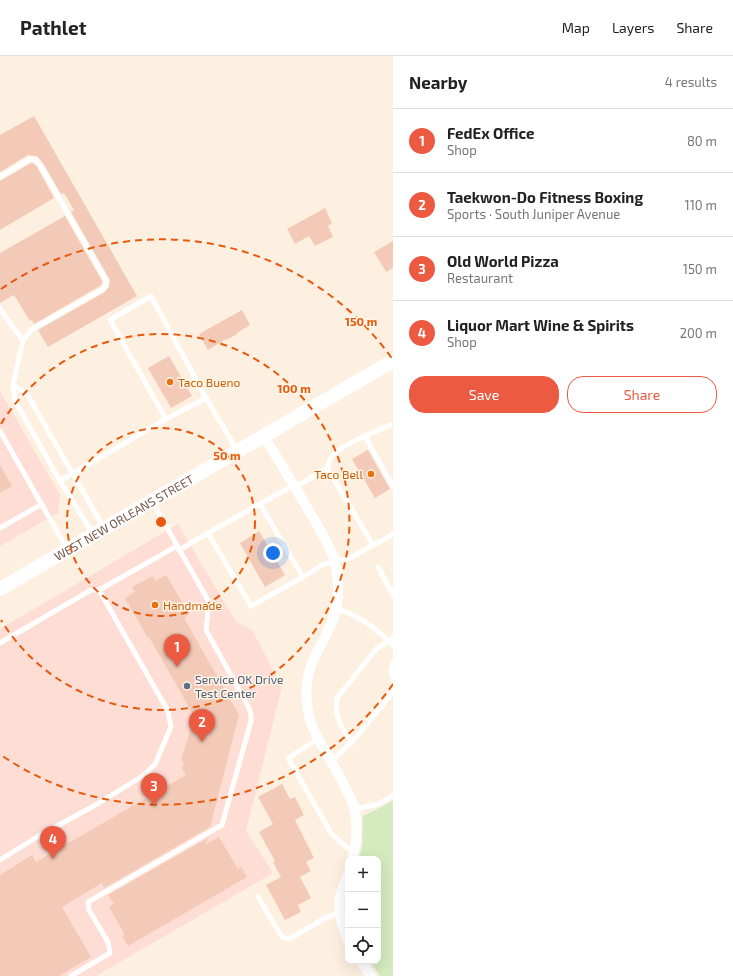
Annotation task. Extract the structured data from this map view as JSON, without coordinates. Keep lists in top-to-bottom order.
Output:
{
  "streets": {
    "main road": ["WEST NEW ORLEANS STREET"]
  },
  "places": [
    "Taco Bueno",
    "Taco Bell",
    "Handmade",
    "Service OK Drive Test Center"
  ],
  "page": {
    "header": "Pathlet",
    "nav": ["Map", "Layers", "Share"],
    "heading": ["Nearby", "4 results"],
    "list": [
      {
        "mark": "1",
        "name": "FedEx Office",
        "note": "Shop",
        "value": "80 m"
      },
      {
        "mark": "2",
        "name": "Taekwon-Do Fitness Boxing",
        "note": "Sports · South Juniper Avenue",
        "value": "110 m"
      },
      {
        "mark": "3",
        "name": "Old World Pizza",
        "note": "Restaurant",
        "value": "150 m"
      },
      {
        "mark": "4",
        "name": "Liquor Mart Wine & Spirits",
        "note": "Shop",
        "value": "200 m"
      }
    ],
    "buttons": ["Save", "Share"],
    "pins": [
      "1",
      "2",
      "3",
      "4"
    ],
    "map_buttons": ["+", "−"]
  },
  "rings": ["150 m", "100 m", "50 m"]
}
